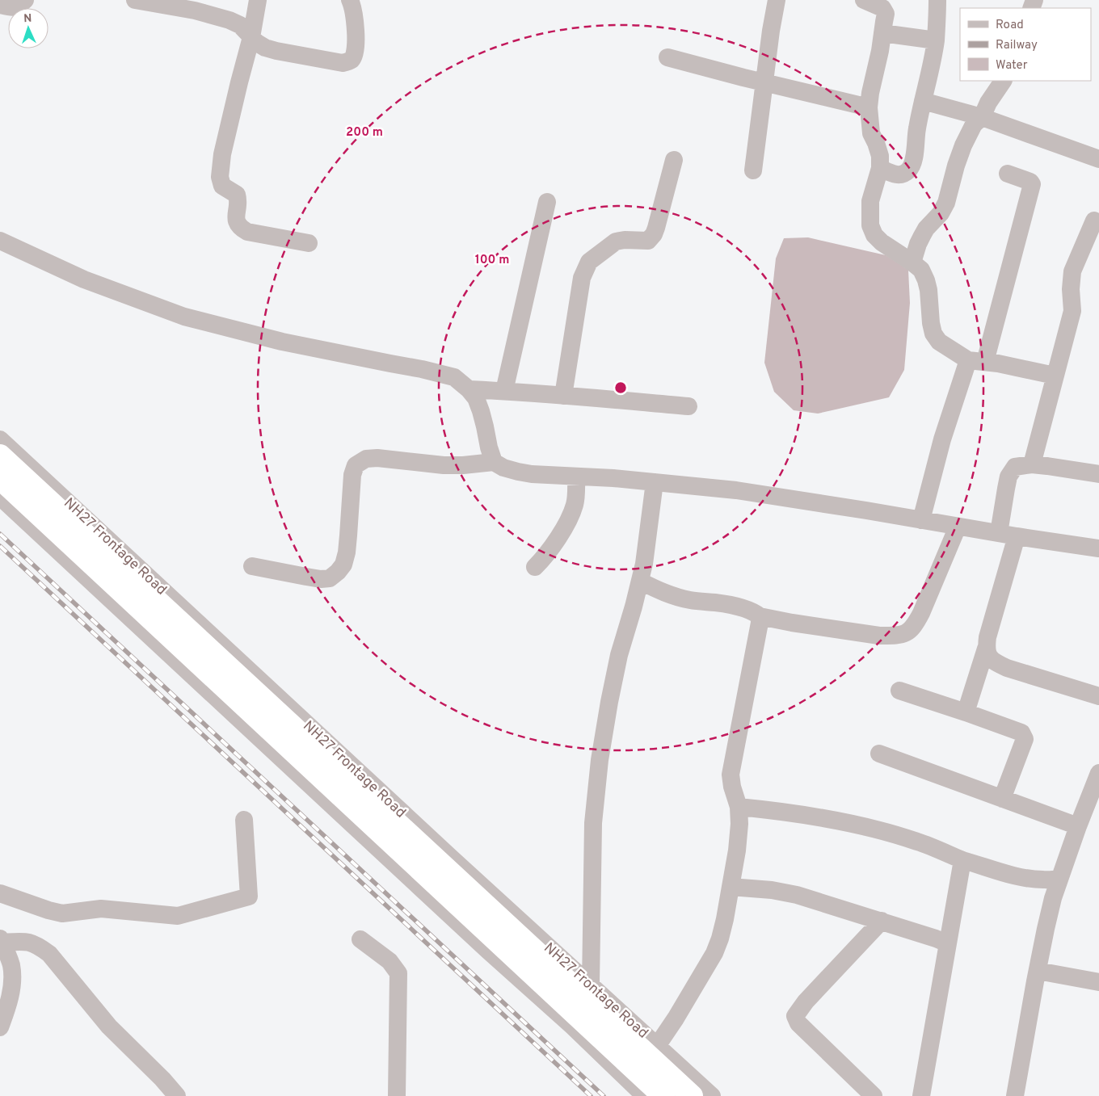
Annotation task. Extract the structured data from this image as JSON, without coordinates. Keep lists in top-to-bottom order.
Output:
{
  "streets": {
    "street": ["NH27 Frontage Road"]
  },
  "legend": ["Road", "Railway", "Water"],
  "north": "top",
  "rings": ["200 m", "100 m"]
}
